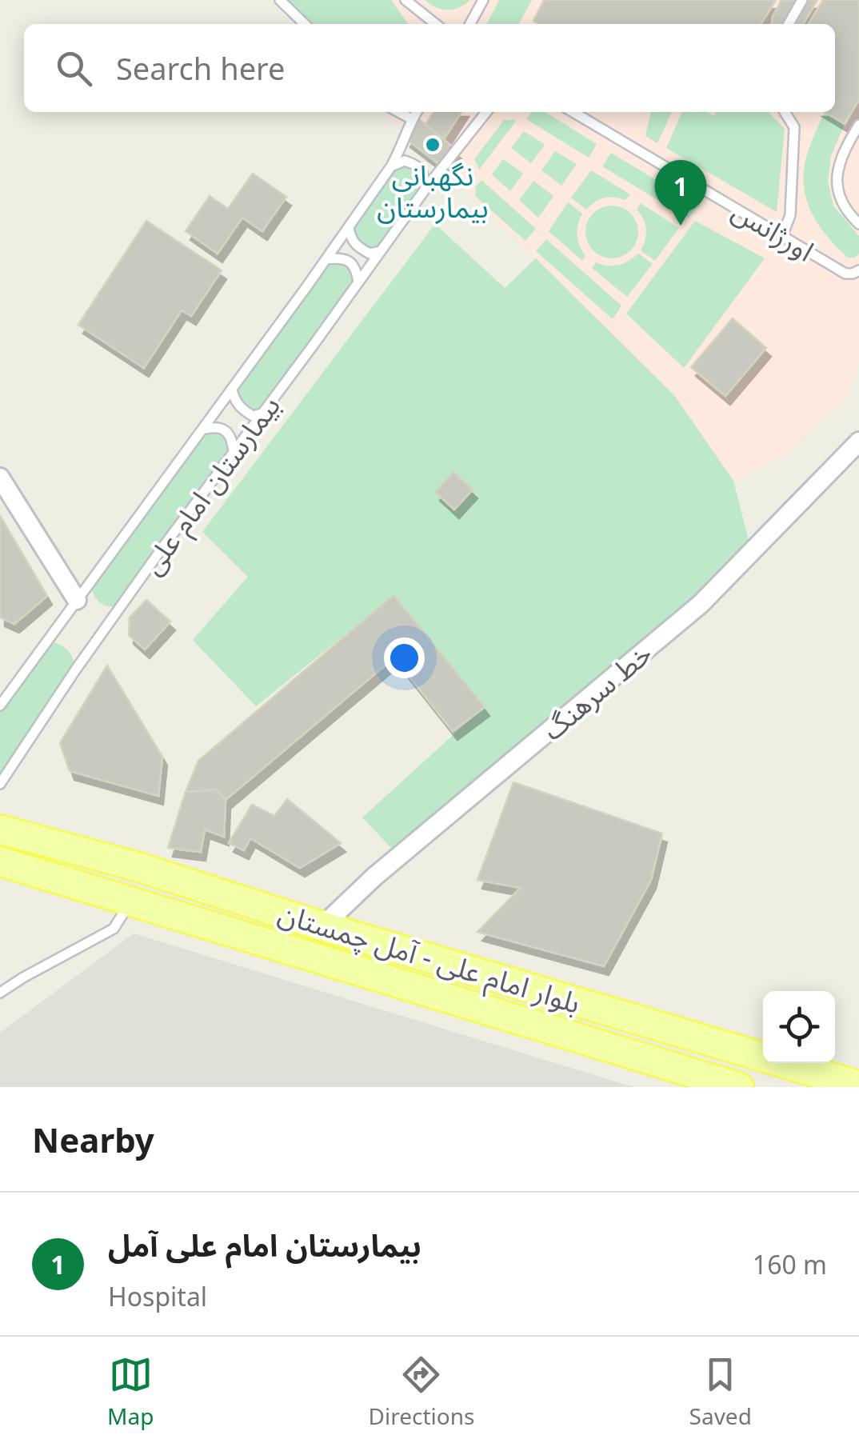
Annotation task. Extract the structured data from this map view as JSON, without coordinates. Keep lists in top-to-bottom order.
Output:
{
  "streets": {
    "main road": ["بلوار امام علی - آمل چمستان"],
    "street": ["خط سرهنگ"],
    "lane": ["اورژانس", "بیمارستان امام علی"]
  },
  "crossings": [
    ["خط سرهنگ", "بلوار امام علی - آمل چمستان"]
  ],
  "places": ["نگهبانی بیمارستان"],
  "page": {
    "search": "Search here",
    "pins": "1",
    "heading": "Nearby",
    "list": [
      {
        "mark": "1",
        "name": "بیمارستان امام علی آمل",
        "note": "Hospital",
        "value": "160 m"
      }
    ],
    "nav": ["Map", "Directions", "Saved"]
  }
}
